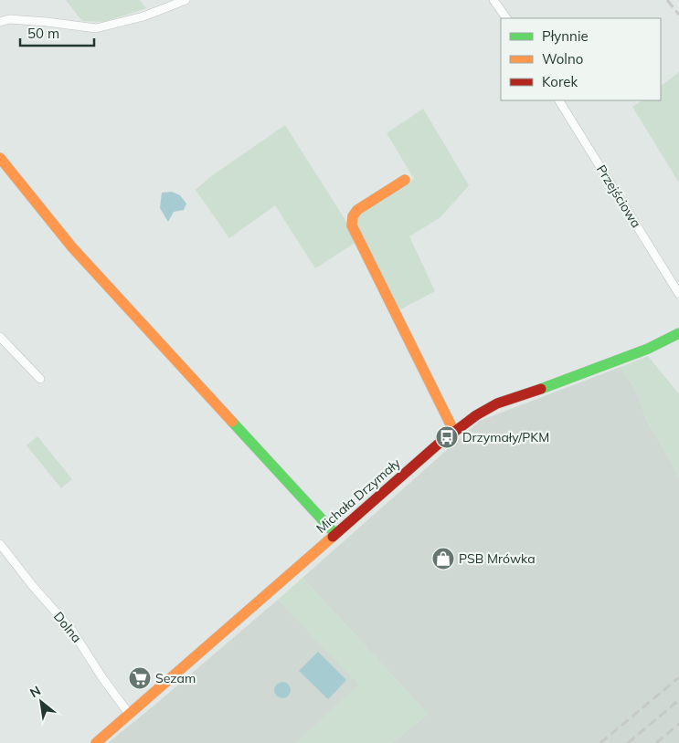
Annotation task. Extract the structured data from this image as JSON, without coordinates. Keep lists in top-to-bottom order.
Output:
{
  "streets": {
    "street": ["Przejściowa", "Michała Drzymały", "Dolna"]
  },
  "crossings": [
    ["Michała Drzymały", "Dolna"]
  ],
  "places": {
    "bus stop": ["Drzymały/PKM"],
    "shop": ["PSB Mrówka"],
    "supermarket": ["Sezam"]
  },
  "legend": ["Płynnie", "Wolno", "Korek"],
  "scale_bar": "50 m",
  "north": "top left"
}
